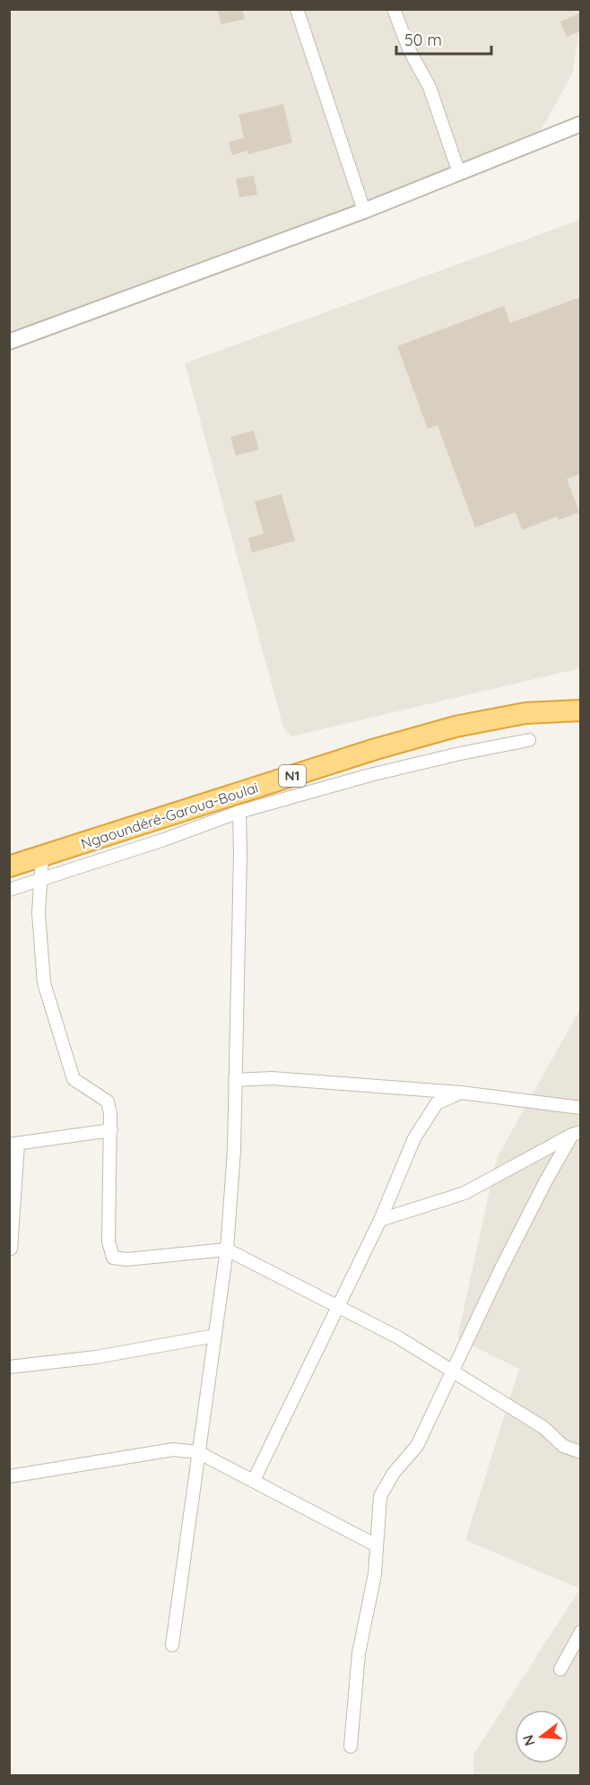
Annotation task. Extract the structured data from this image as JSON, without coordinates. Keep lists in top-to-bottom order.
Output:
{
  "streets": {
    "highway": ["N1", "Ngaoundéré-Garoua-Boulai"]
  },
  "scale_bar": "50 m",
  "north": "left"
}
